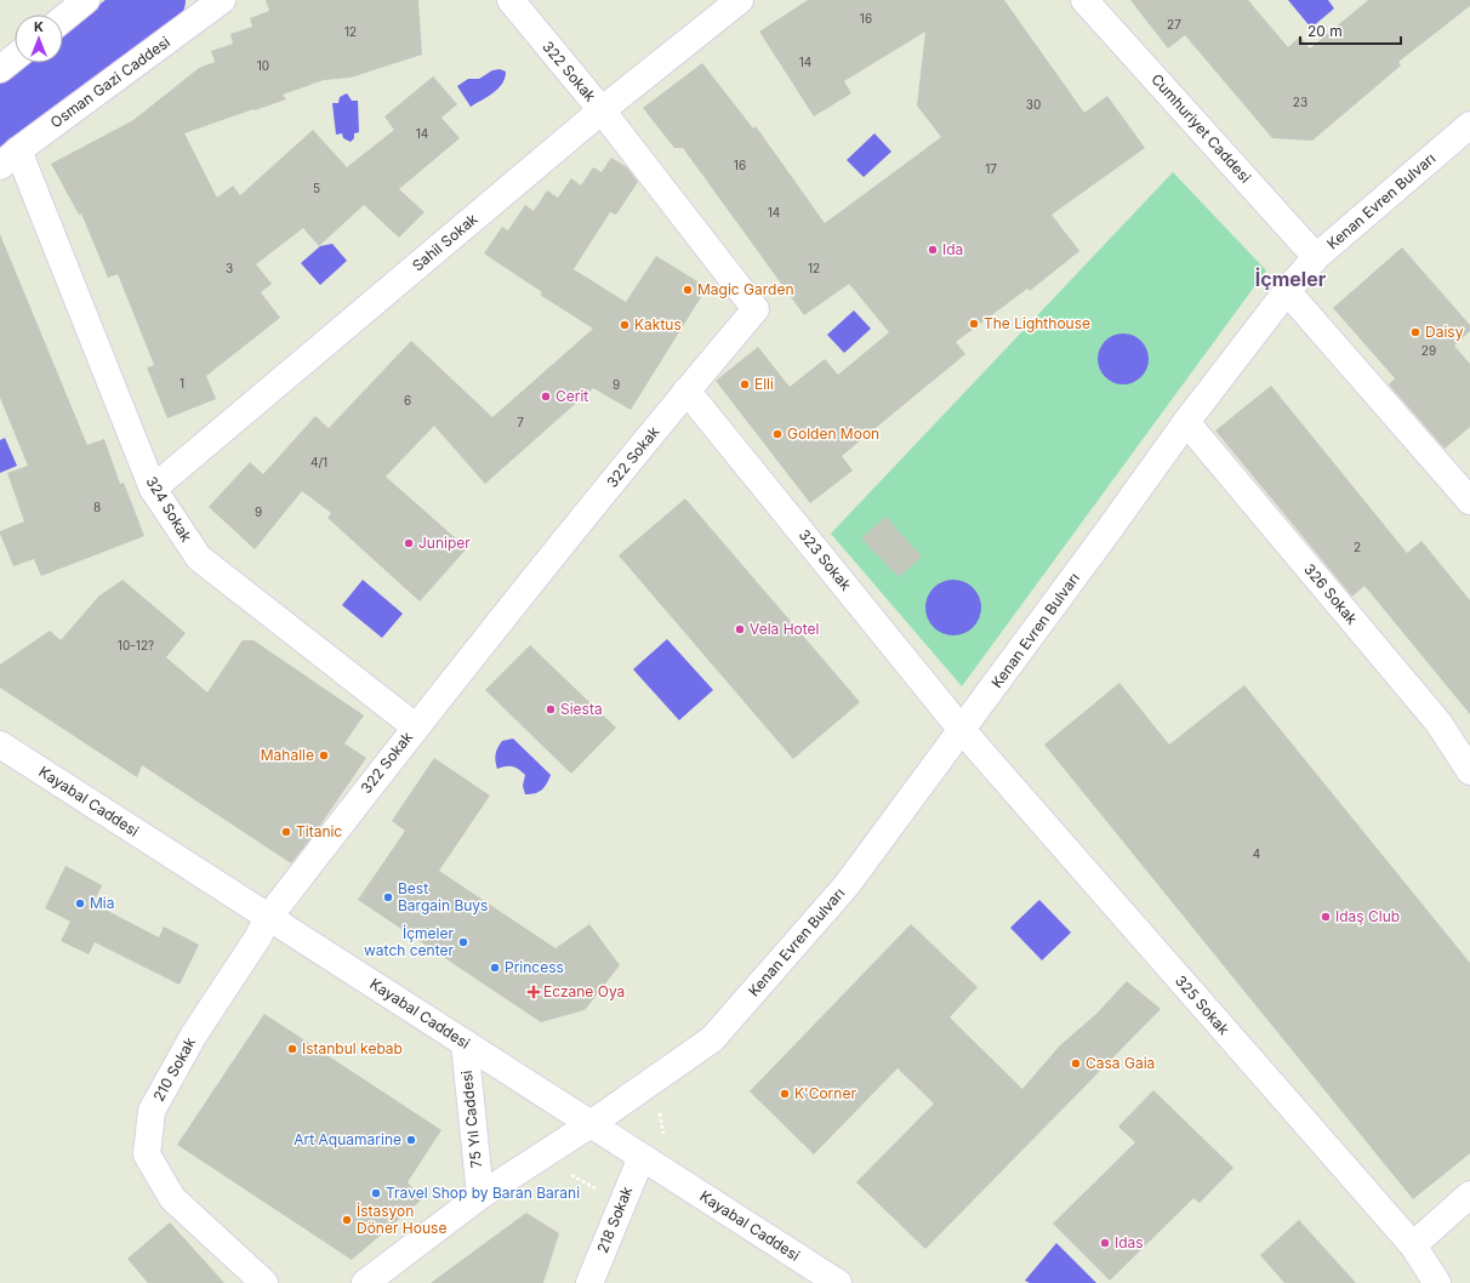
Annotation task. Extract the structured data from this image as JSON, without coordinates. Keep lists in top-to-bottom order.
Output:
{
  "streets": {
    "street": [
      "322 Sokak",
      "Osman Gazi Caddesi",
      "Cumhuriyet Caddesi",
      "Kenan Evren Bulvarı",
      "Sahil Sokak",
      "324 Sokak",
      "323 Sokak",
      "326 Sokak",
      "Kayabal Caddesi",
      "325 Sokak",
      "210 Sokak",
      "75 Yıl Caddesi",
      "218 Sokak"
    ]
  },
  "crossings": [
    ["322 Sokak", "Sahil Sokak"],
    ["322 Sokak", "324 Sokak"],
    ["322 Sokak", "323 Sokak"],
    ["322 Sokak", "Kayabal Caddesi"],
    ["322 Sokak", "210 Sokak"],
    ["Osman Gazi Caddesi", "324 Sokak"],
    ["Cumhuriyet Caddesi", "Kenan Evren Bulvarı"],
    ["Kenan Evren Bulvarı", "323 Sokak"],
    ["Kenan Evren Bulvarı", "326 Sokak"],
    ["Kenan Evren Bulvarı", "Kayabal Caddesi"],
    ["Kenan Evren Bulvarı", "325 Sokak"],
    ["Kenan Evren Bulvarı", "75 Yıl Caddesi"],
    ["Sahil Sokak", "324 Sokak"],
    ["323 Sokak", "325 Sokak"],
    ["Kayabal Caddesi", "210 Sokak"],
    ["Kayabal Caddesi", "75 Yıl Caddesi"],
    ["Kayabal Caddesi", "218 Sokak"]
  ],
  "districts": ["İçmeler"],
  "places": {
    "other": [
      "Ida",
      "Magic Garden",
      "The Lighthouse",
      "Kaktus",
      "Daisy",
      "Elli",
      "Cerit",
      "Golden Moon",
      "Juniper",
      "Vela Hotel",
      "Siesta",
      "Mahalle",
      "Titanic",
      "Best Bargain Buys",
      "Mia",
      "Idaş Club",
      "İçmeler watch center",
      "Princess",
      "Istanbul kebab",
      "Casa Gaia",
      "K'Corner",
      "Art Aquamarine",
      "Travel Shop by Baran Barani",
      "İstasyon Döner House",
      "Idas"
    ],
    "health": ["Eczane Oya"]
  },
  "house_numbers": [
    "16",
    "27",
    "12",
    "14",
    "10",
    "23",
    "30",
    "14",
    "16",
    "17",
    "5",
    "14",
    "3",
    "12",
    "29",
    "1",
    "9",
    "6",
    "7",
    "4/1",
    "8",
    "9",
    "2",
    "10-12?",
    "4"
  ],
  "scale_bar": "20 m",
  "north": "top"
}
